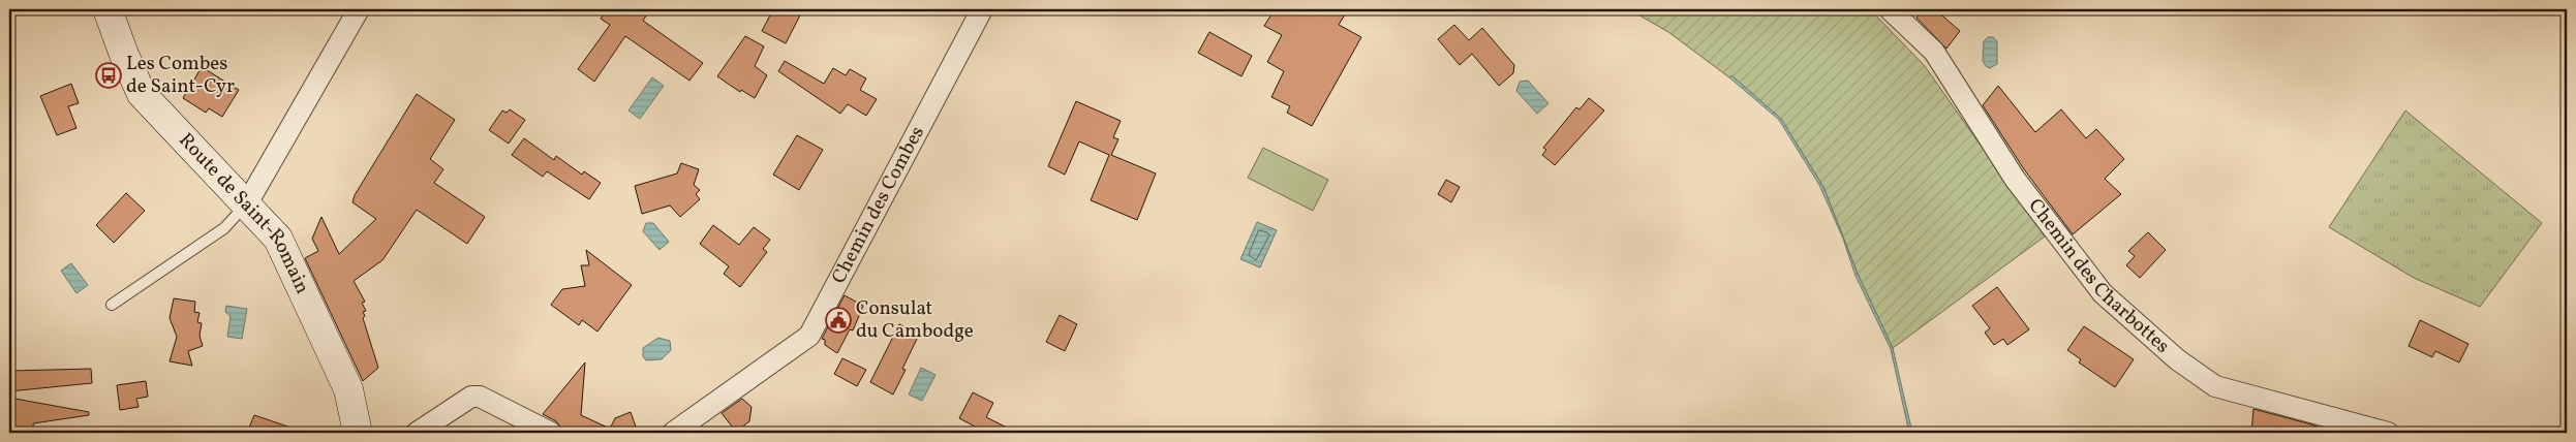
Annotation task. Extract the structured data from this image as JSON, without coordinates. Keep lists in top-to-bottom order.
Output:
{
  "streets": {
    "main road": ["Route de Saint-Romain"],
    "street": ["Chemin des Combes", "Chemin des Charbottes"]
  },
  "places": {
    "bus stop": ["Les Combes de Saint-Cyr"],
    "public building": ["Consulat du Cambodge"]
  }
}
